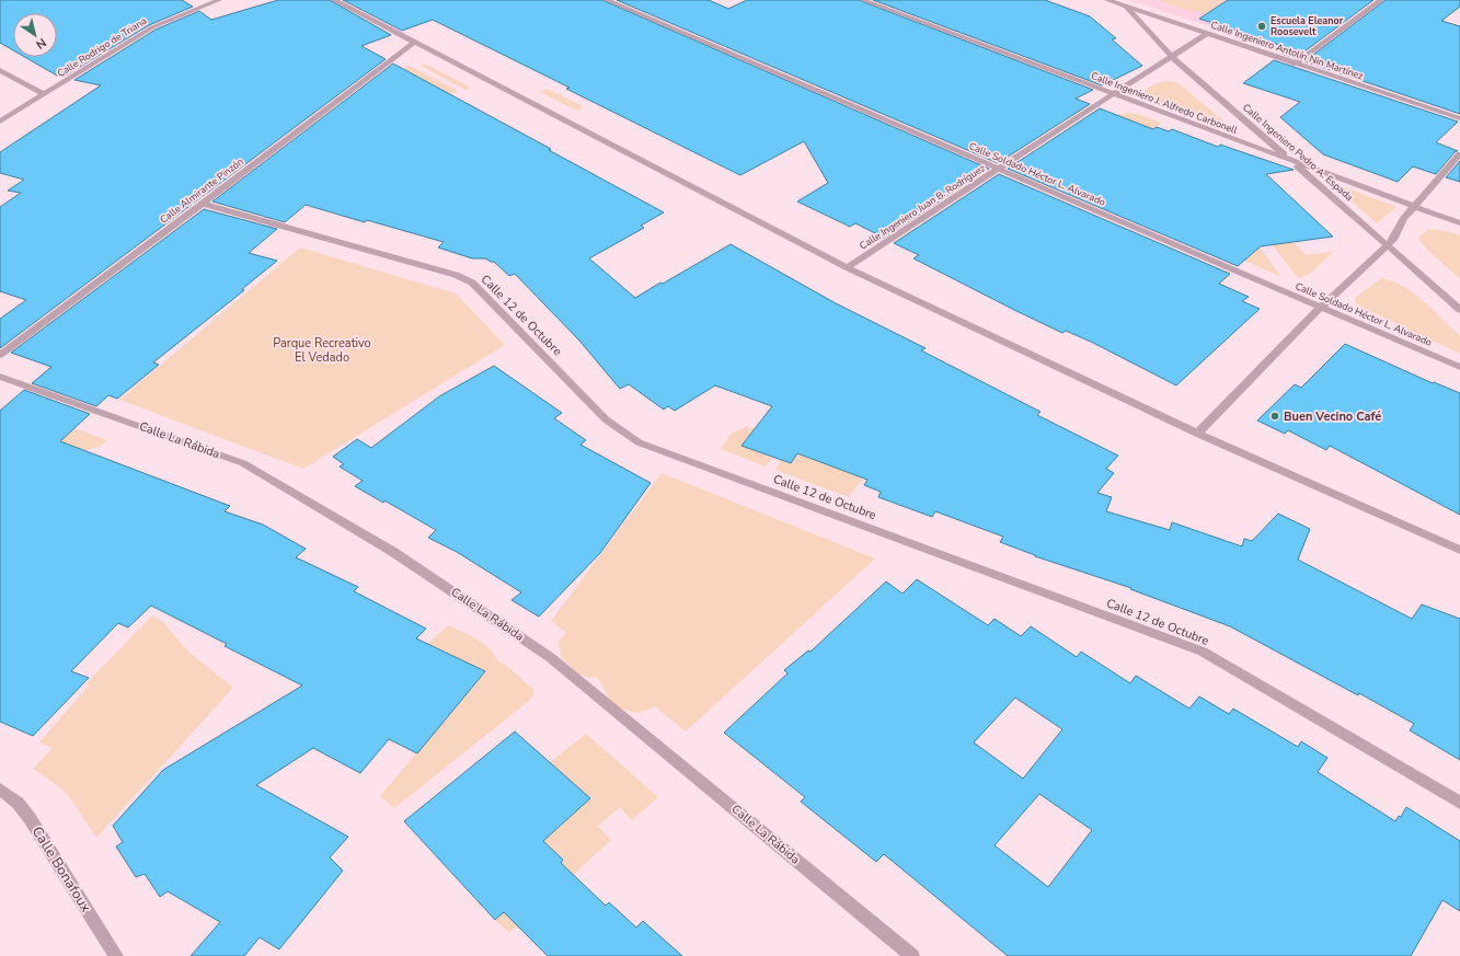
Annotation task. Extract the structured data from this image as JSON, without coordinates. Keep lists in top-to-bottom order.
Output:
{
  "streets": {
    "street": [
      "Calle Rodrigo de Triana",
      "Calle Ingeniero Antolín Nin Martínez",
      "Calle Ingeniero J. Alfredo Carbonell",
      "Calle Ingeniero Pedro A. Espada",
      "Calle Soldado Héctor L. Alvarado",
      "Calle Almirante Pinzón",
      "Calle Ingeniero Juan B. Rodríguez",
      "Calle 12 de Octubre",
      "Calle La Rábida",
      "Calle Bonafoux"
    ]
  },
  "crossings": [
    ["Calle Ingeniero Antolín Nin Martínez", "Calle Ingeniero Pedro A. Espada"],
    ["Calle Ingeniero Antolín Nin Martínez", "Calle Ingeniero Juan B. Rodríguez"],
    ["Calle Ingeniero J. Alfredo Carbonell", "Calle Ingeniero Pedro A. Espada"],
    ["Calle Ingeniero J. Alfredo Carbonell", "Calle Ingeniero Juan B. Rodríguez"],
    ["Calle Ingeniero Pedro A. Espada", "Calle Ingeniero Juan B. Rodríguez"],
    ["Calle Soldado Héctor L. Alvarado", "Calle Ingeniero Juan B. Rodríguez"],
    ["Calle Almirante Pinzón", "Calle 12 de Octubre"]
  ],
  "parks": ["Parque Recreativo El Vedado"],
  "places": ["Escuela Eleanor Roosevelt", "Buen Vecino Café"],
  "north": "bottom right"
}
